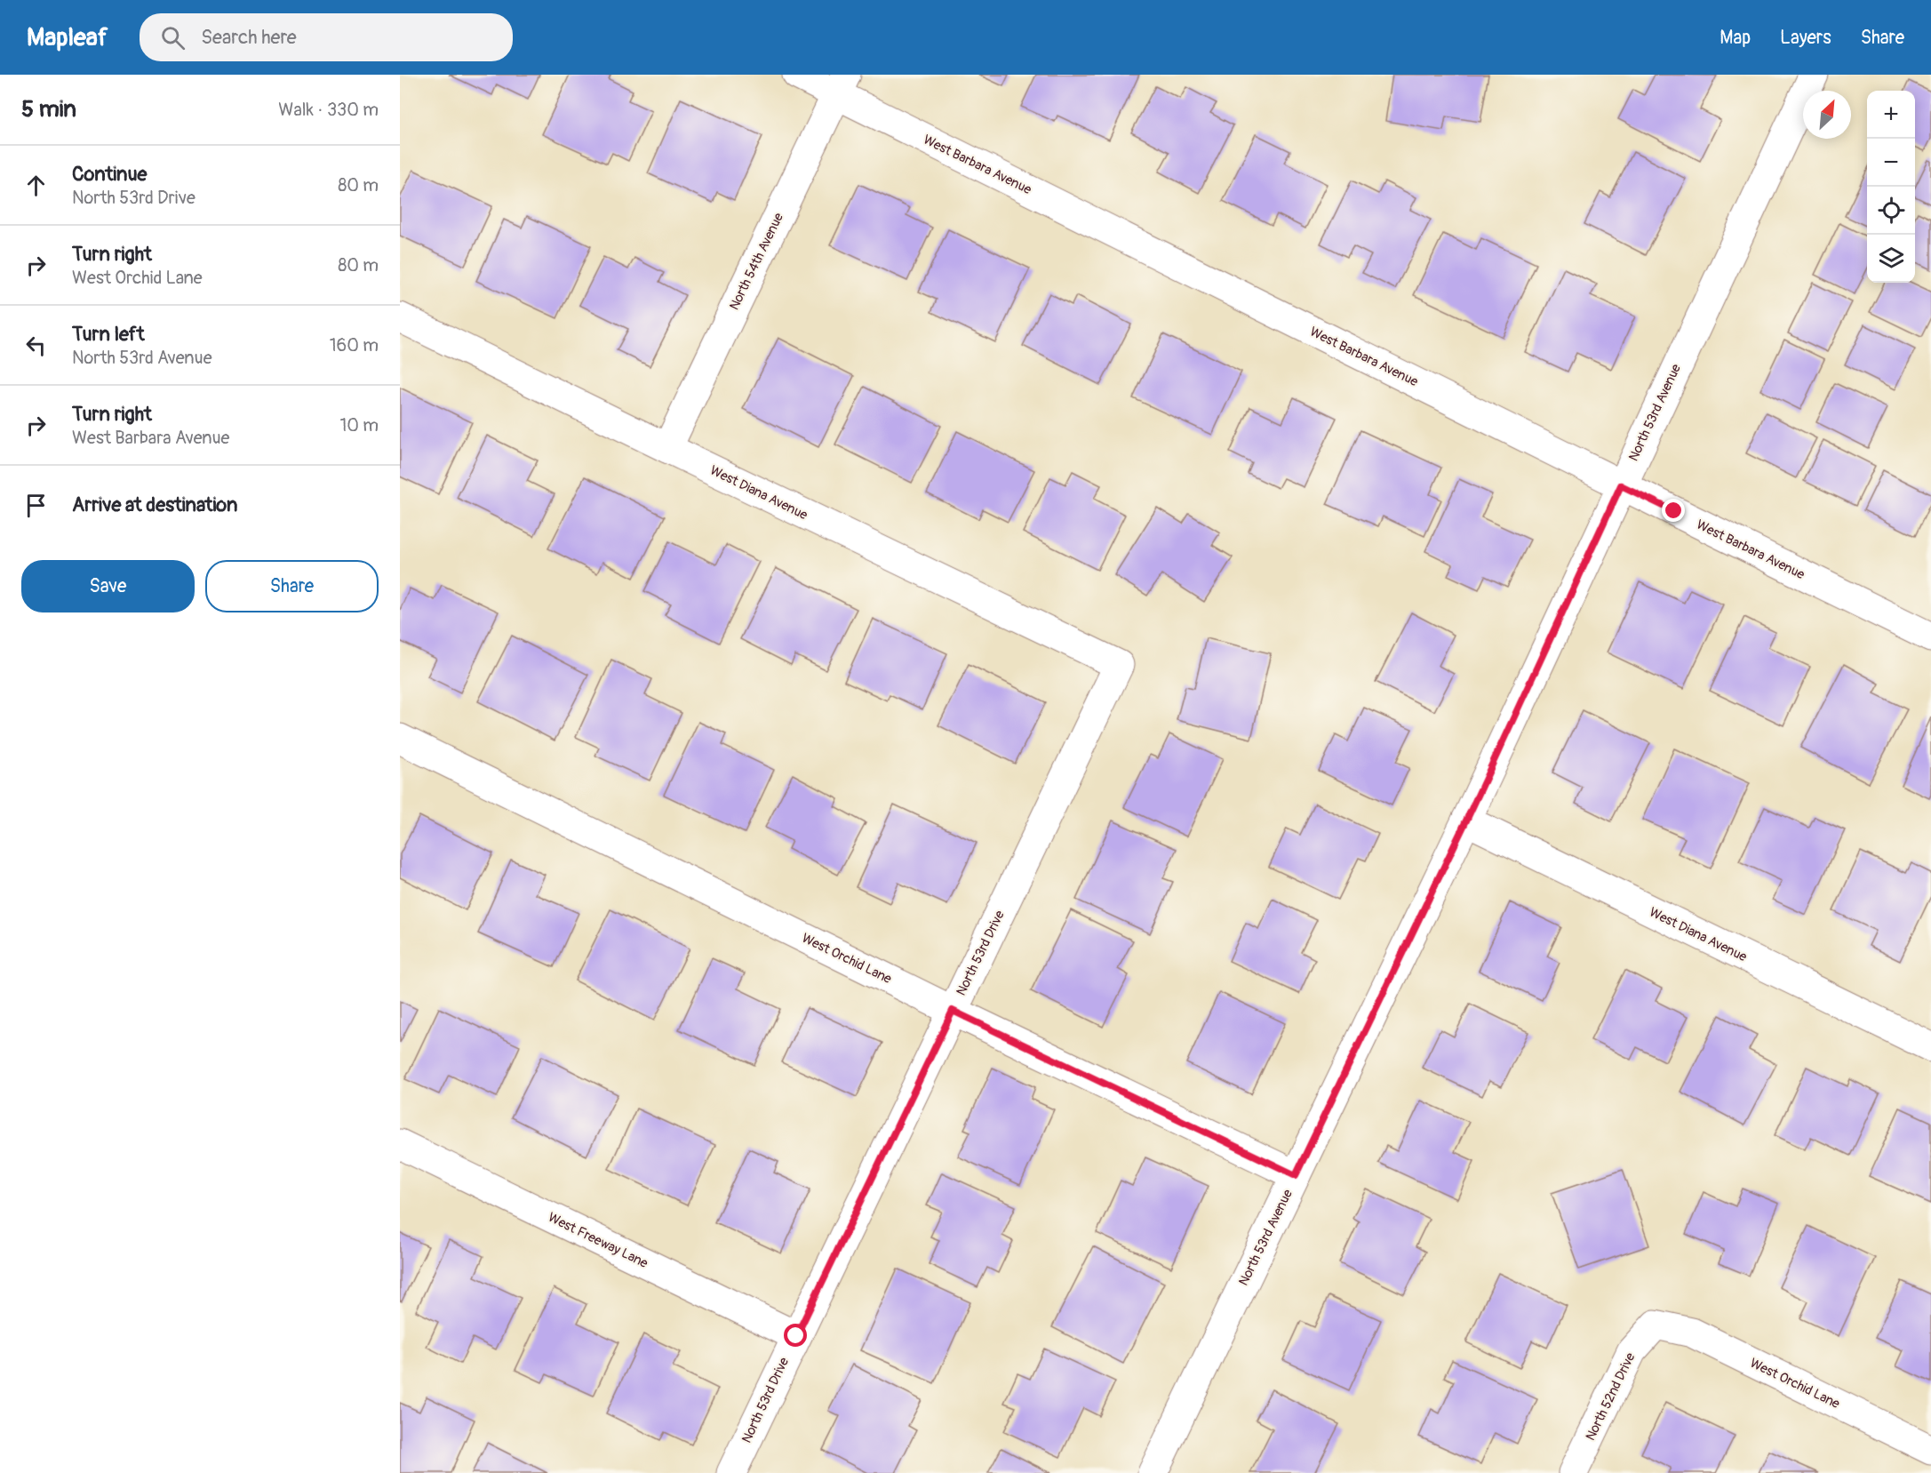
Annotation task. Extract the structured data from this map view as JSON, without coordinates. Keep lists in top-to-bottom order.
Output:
{
  "streets": {
    "street": [
      "West Barbara Avenue",
      "North 54th Avenue",
      "North 53rd Avenue",
      "West Diana Avenue",
      "North 53rd Drive",
      "West Orchid Lane",
      "West Freeway Lane",
      "North 52nd Drive"
    ]
  },
  "crossings": [
    ["West Barbara Avenue", "North 54th Avenue"],
    ["West Barbara Avenue", "North 53rd Avenue"],
    ["North 54th Avenue", "West Diana Avenue"],
    ["North 53rd Avenue", "West Diana Avenue"],
    ["North 53rd Avenue", "West Orchid Lane"],
    ["West Diana Avenue", "North 53rd Drive"],
    ["North 53rd Drive", "West Orchid Lane"],
    ["North 53rd Drive", "West Freeway Lane"],
    ["West Orchid Lane", "North 52nd Drive"]
  ],
  "north": "top right",
  "page": {
    "header": "Mapleaf",
    "search": "Search here",
    "nav": ["Map", "Layers", "Share"],
    "heading": ["5 min", "Walk · 330 m"],
    "map_buttons": ["+", "−"],
    "list": [
      ["Continue", "North 53rd Drive", "80 m"],
      ["Turn right", "West Orchid Lane", "80 m"],
      ["Turn left", "North 53rd Avenue", "160 m"],
      ["Turn right", "West Barbara Avenue", "10 m"],
      "Arrive at destination"
    ],
    "buttons": ["Save", "Share"]
  }
}
